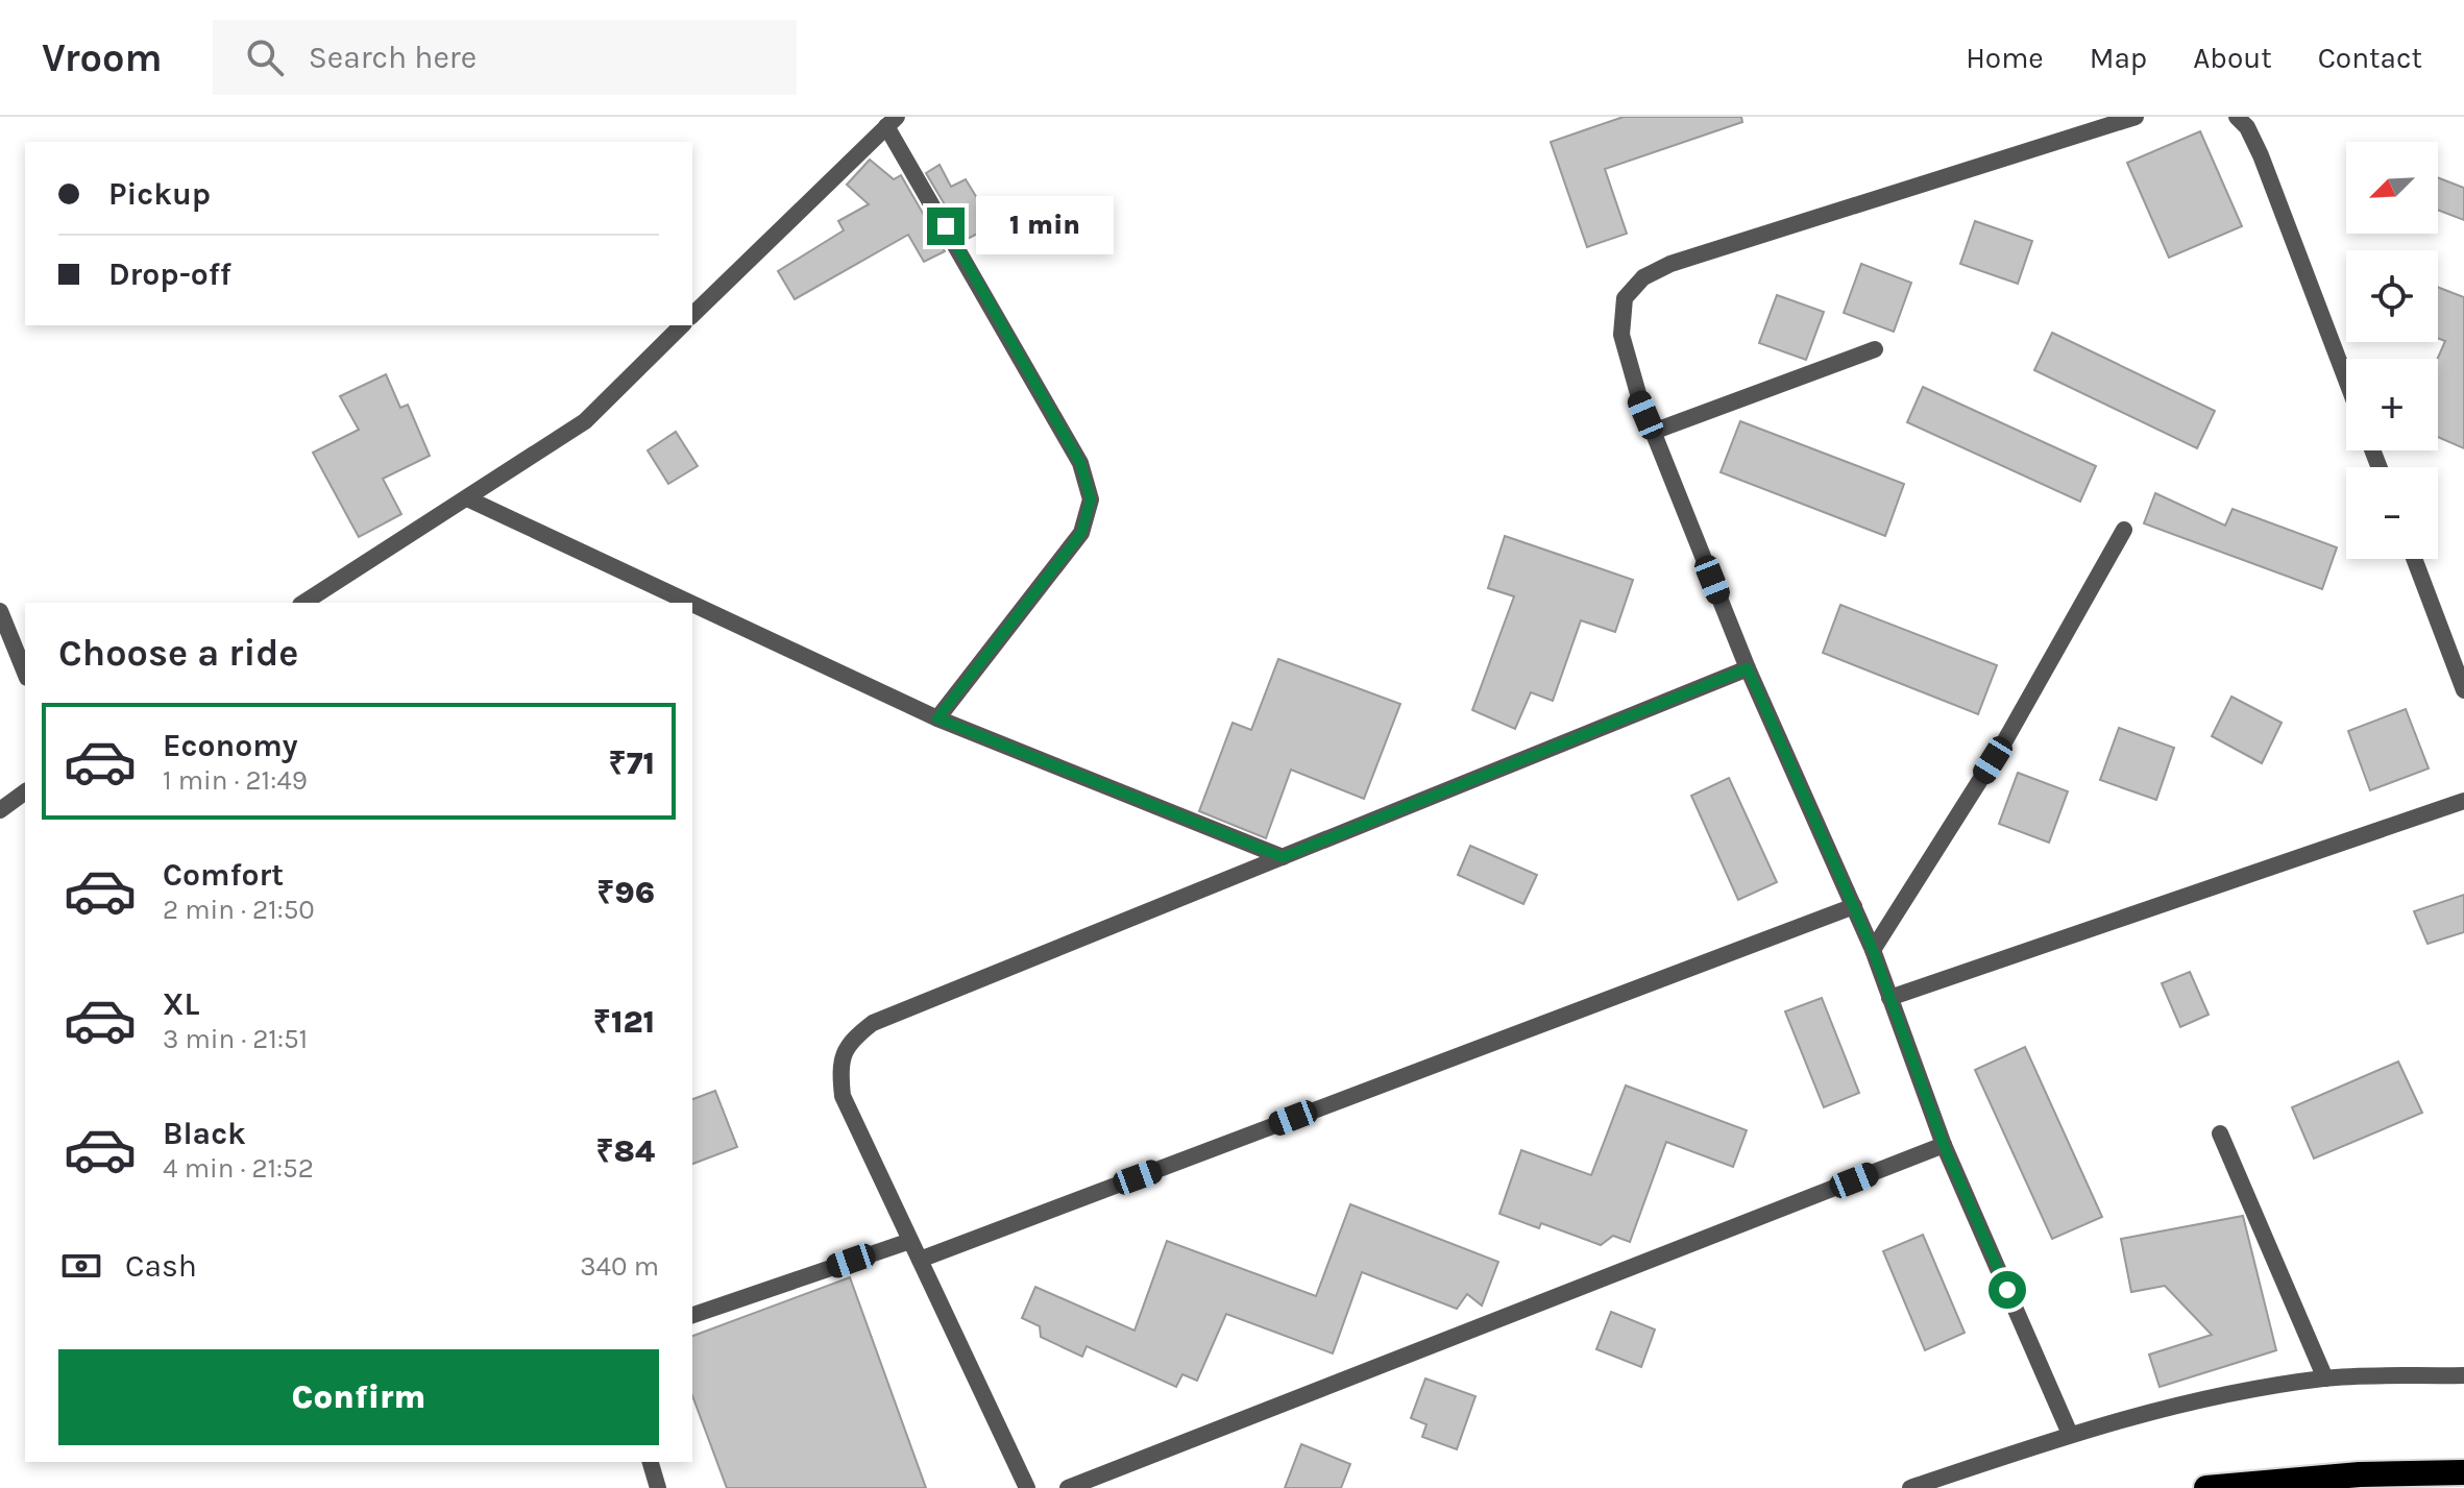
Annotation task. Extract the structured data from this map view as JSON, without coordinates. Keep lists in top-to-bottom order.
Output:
{
  "north": "bottom left",
  "page": {
    "header": "Vroom",
    "search": "Search here",
    "nav": [
      "Home",
      "Map",
      "About",
      "Contact"
    ],
    "map_buttons": ["+", "−"],
    "banner": ["Pickup", "Drop-off"],
    "bubble": "1 min",
    "heading": "Choose a ride",
    "list": [
      {
        "name": "Economy",
        "note": "1 min · 21:49",
        "value": "₹71"
      },
      {
        "name": "Comfort",
        "note": "2 min · 21:50",
        "value": "₹96"
      },
      {
        "name": "XL",
        "note": "3 min · 21:51",
        "value": "₹121"
      },
      {
        "name": "Black",
        "note": "4 min · 21:52",
        "value": "₹84"
      }
    ],
    "pay": ["Cash", "340 m"],
    "buttons": "Confirm"
  }
}
